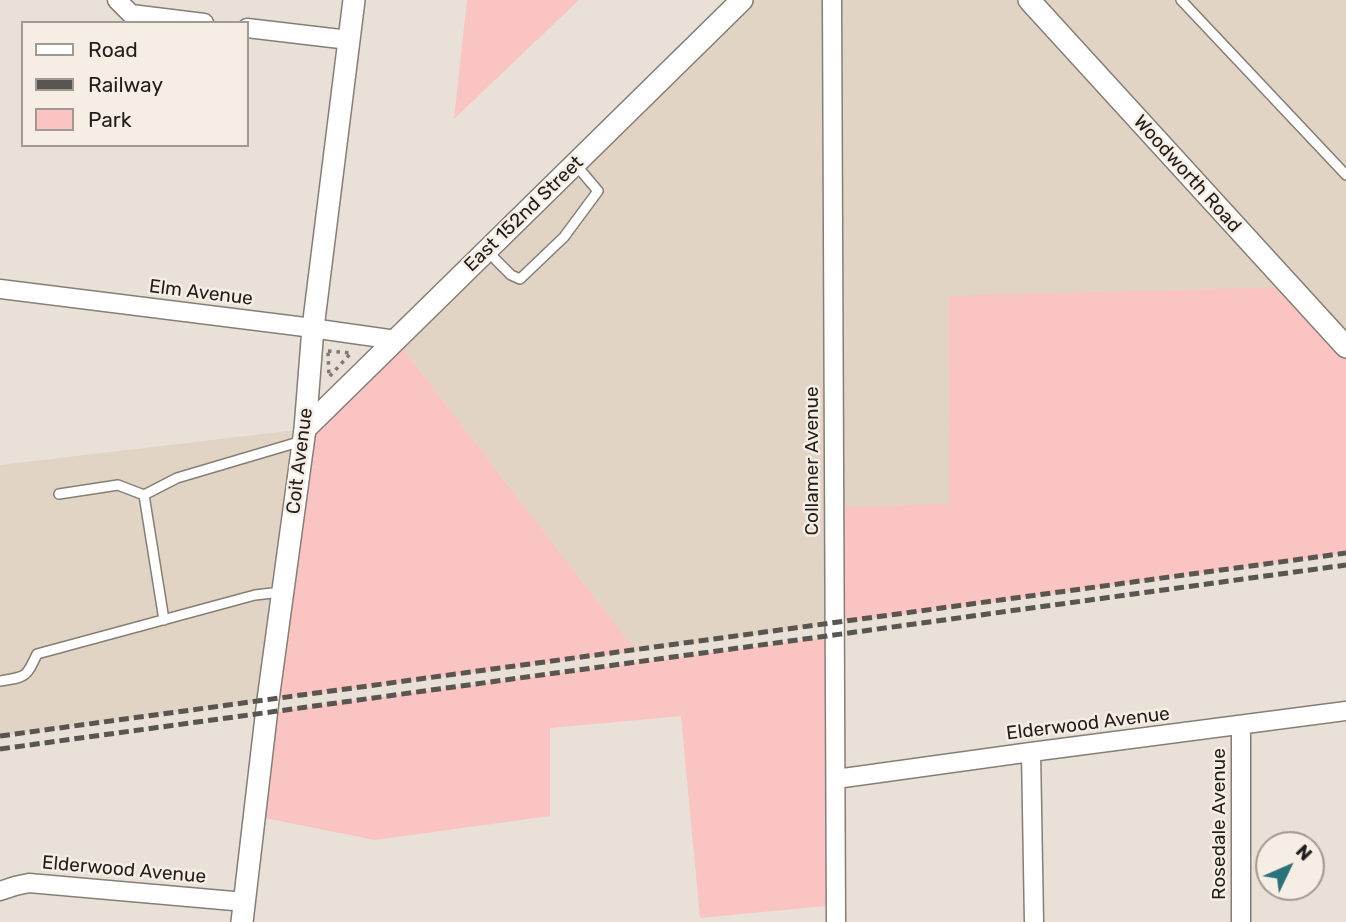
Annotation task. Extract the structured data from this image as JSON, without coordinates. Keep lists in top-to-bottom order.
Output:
{
  "streets": {
    "street": [
      "Woodworth Road",
      "East 152nd Street",
      "Elm Avenue",
      "Coit Avenue",
      "Collamer Avenue",
      "Elderwood Avenue",
      "Rosedale Avenue"
    ]
  },
  "crossings": [
    ["East 152nd Street", "Elm Avenue"],
    ["East 152nd Street", "Coit Avenue"],
    ["Elm Avenue", "Coit Avenue"],
    ["Coit Avenue", "Elderwood Avenue"],
    ["Collamer Avenue", "Elderwood Avenue"],
    ["Elderwood Avenue", "Rosedale Avenue"]
  ],
  "legend": ["Road", "Railway", "Park"],
  "north": "top right"
}
